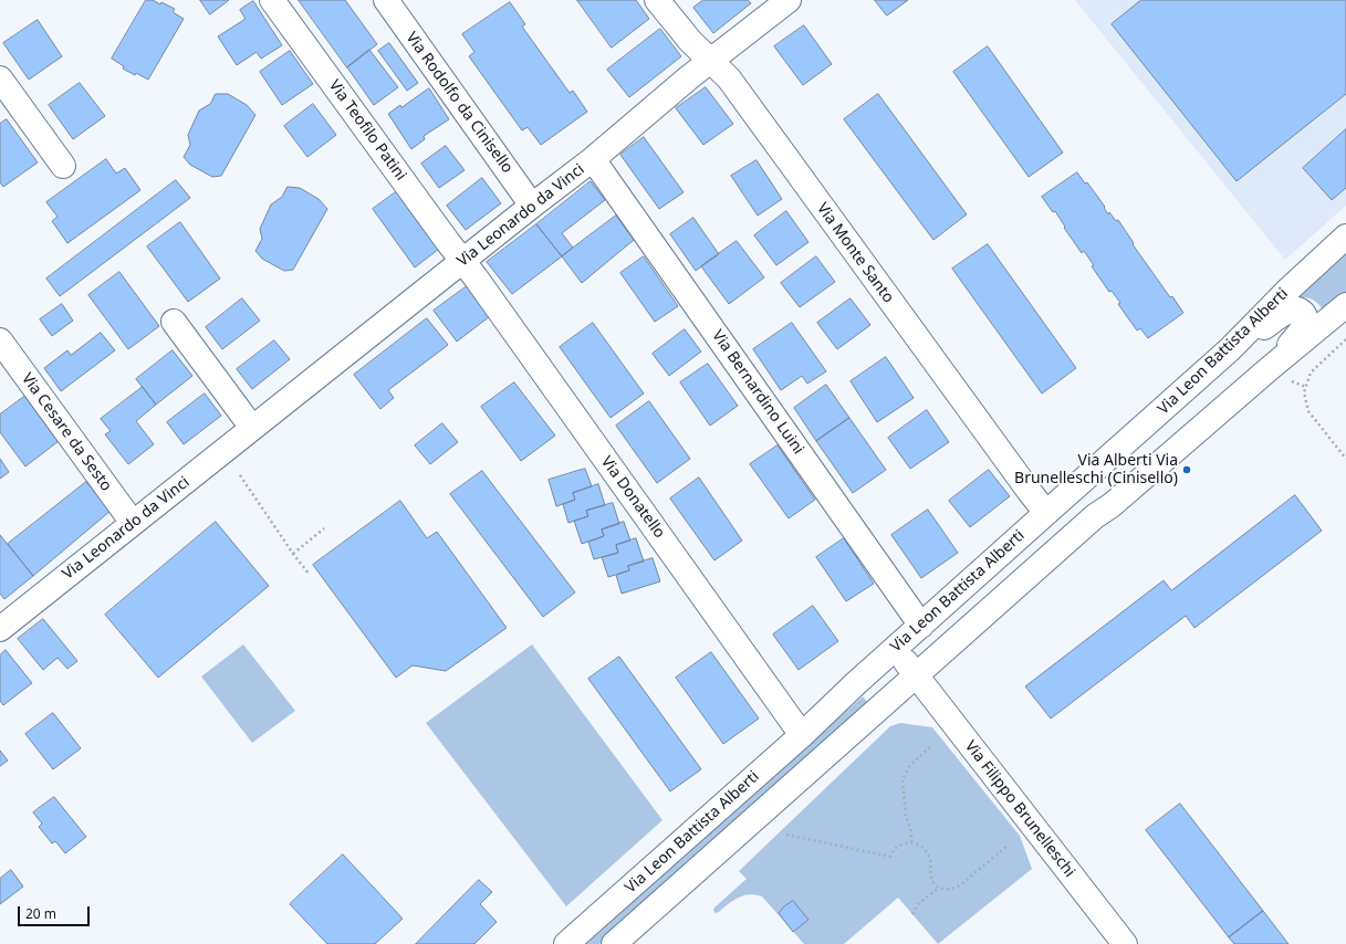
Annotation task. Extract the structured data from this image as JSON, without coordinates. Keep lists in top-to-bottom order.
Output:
{
  "streets": {
    "street": [
      "Via Rodolfo da Cinisello",
      "Via Teofilo Patini",
      "Via Leonardo da Vinci",
      "Via Monte Santo",
      "Via Leon Battista Alberti",
      "Via Bernardino Luini",
      "Via Cesare da Sesto",
      "Via Donatello",
      "Via Filippo Brunelleschi"
    ]
  },
  "crossings": [
    ["Via Rodolfo da Cinisello", "Via Leonardo da Vinci"],
    ["Via Teofilo Patini", "Via Leonardo da Vinci"],
    ["Via Teofilo Patini", "Via Donatello"],
    ["Via Leonardo da Vinci", "Via Monte Santo"],
    ["Via Leonardo da Vinci", "Via Bernardino Luini"],
    ["Via Leonardo da Vinci", "Via Cesare da Sesto"],
    ["Via Leonardo da Vinci", "Via Donatello"],
    ["Via Monte Santo", "Via Leon Battista Alberti"],
    ["Via Leon Battista Alberti", "Via Bernardino Luini"],
    ["Via Leon Battista Alberti", "Via Donatello"],
    ["Via Leon Battista Alberti", "Via Filippo Brunelleschi"]
  ],
  "places": ["Via Alberti Via Brunelleschi (Cinisello)"],
  "scale_bar": "20 m"
}
